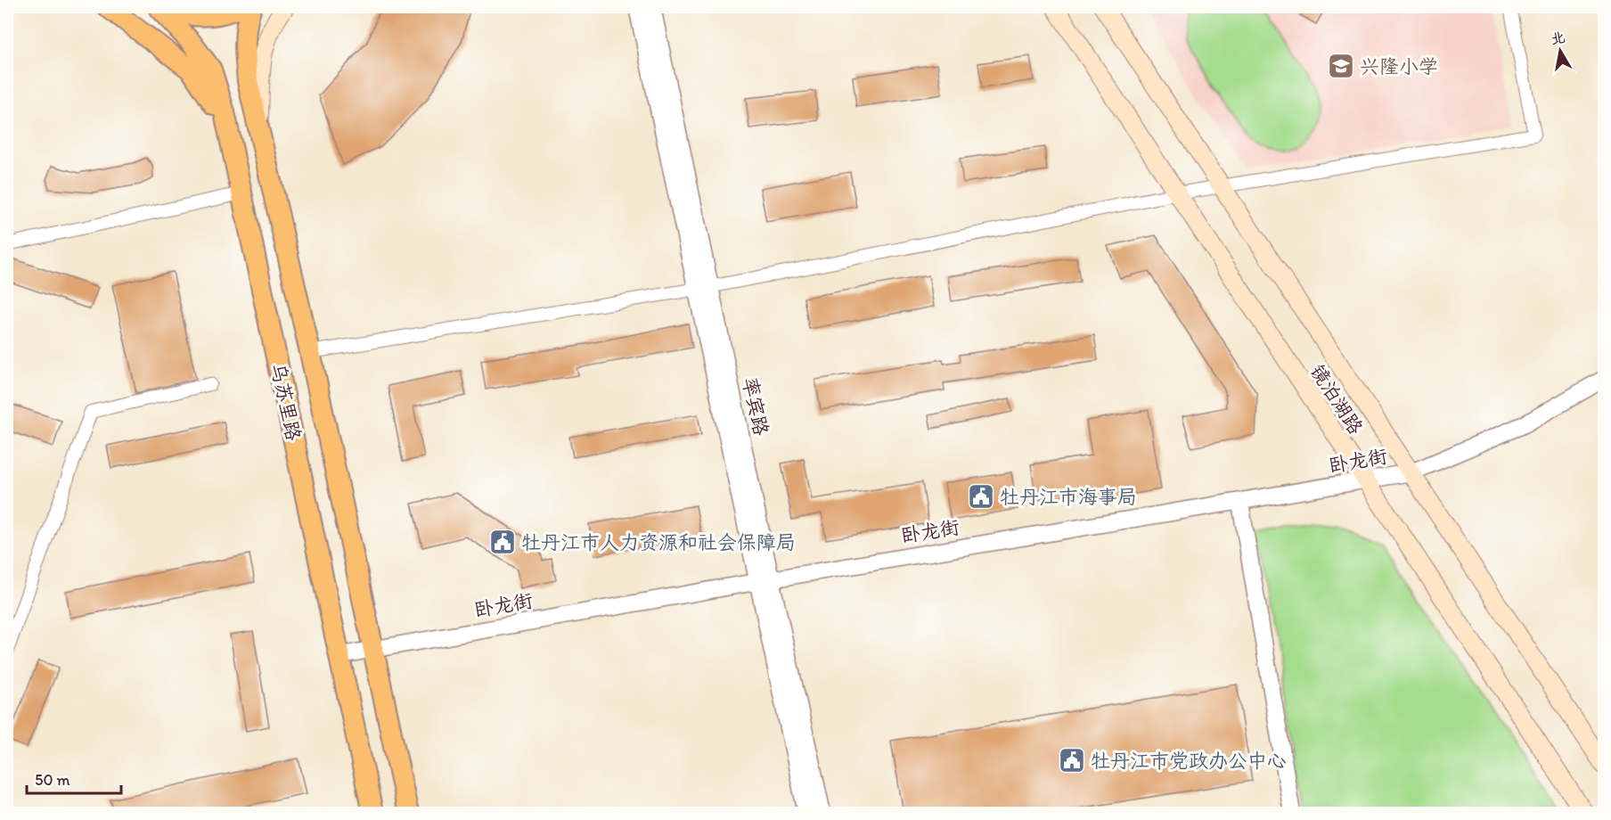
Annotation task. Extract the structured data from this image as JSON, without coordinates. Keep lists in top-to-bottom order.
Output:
{
  "streets": {
    "main road": ["镜泊湖路", "乌苏里路"],
    "street": ["率宾路", "卧龙街"]
  },
  "crossings": [
    ["镜泊湖路", "卧龙街"],
    ["乌苏里路", "卧龙街"],
    ["率宾路", "卧龙街"]
  ],
  "places": {
    "school or university": ["兴隆小学"],
    "public building": ["牡丹江市海事局", "牡丹江市人力资源和社会保障局", "牡丹江市党政办公中心"]
  },
  "scale_bar": "50 m",
  "north": "top"
}
